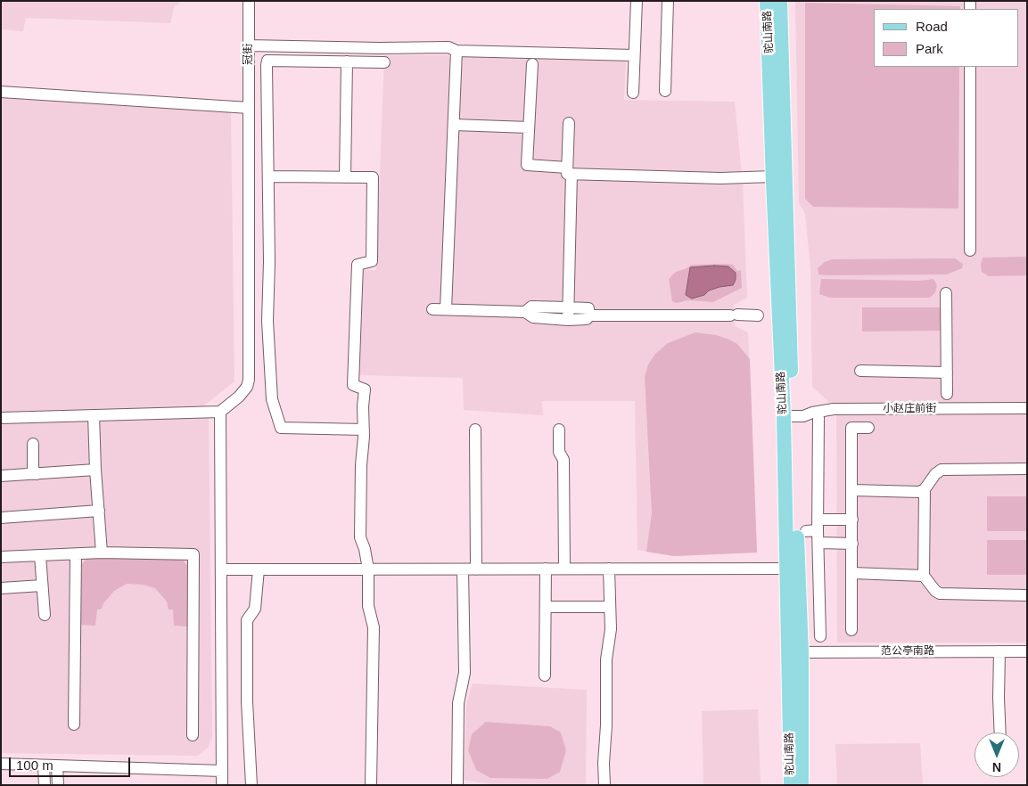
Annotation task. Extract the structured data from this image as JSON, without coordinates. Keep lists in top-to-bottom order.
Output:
{
  "streets": {
    "main road": ["驼山南路"],
    "street": ["冠街", "小赵庄前街", "范公亭南路"]
  },
  "crossings": [
    ["驼山南路", "小赵庄前街"],
    ["驼山南路", "范公亭南路"]
  ],
  "legend": ["Road", "Park"],
  "scale_bar": "100 m",
  "north": "bottom"
}
